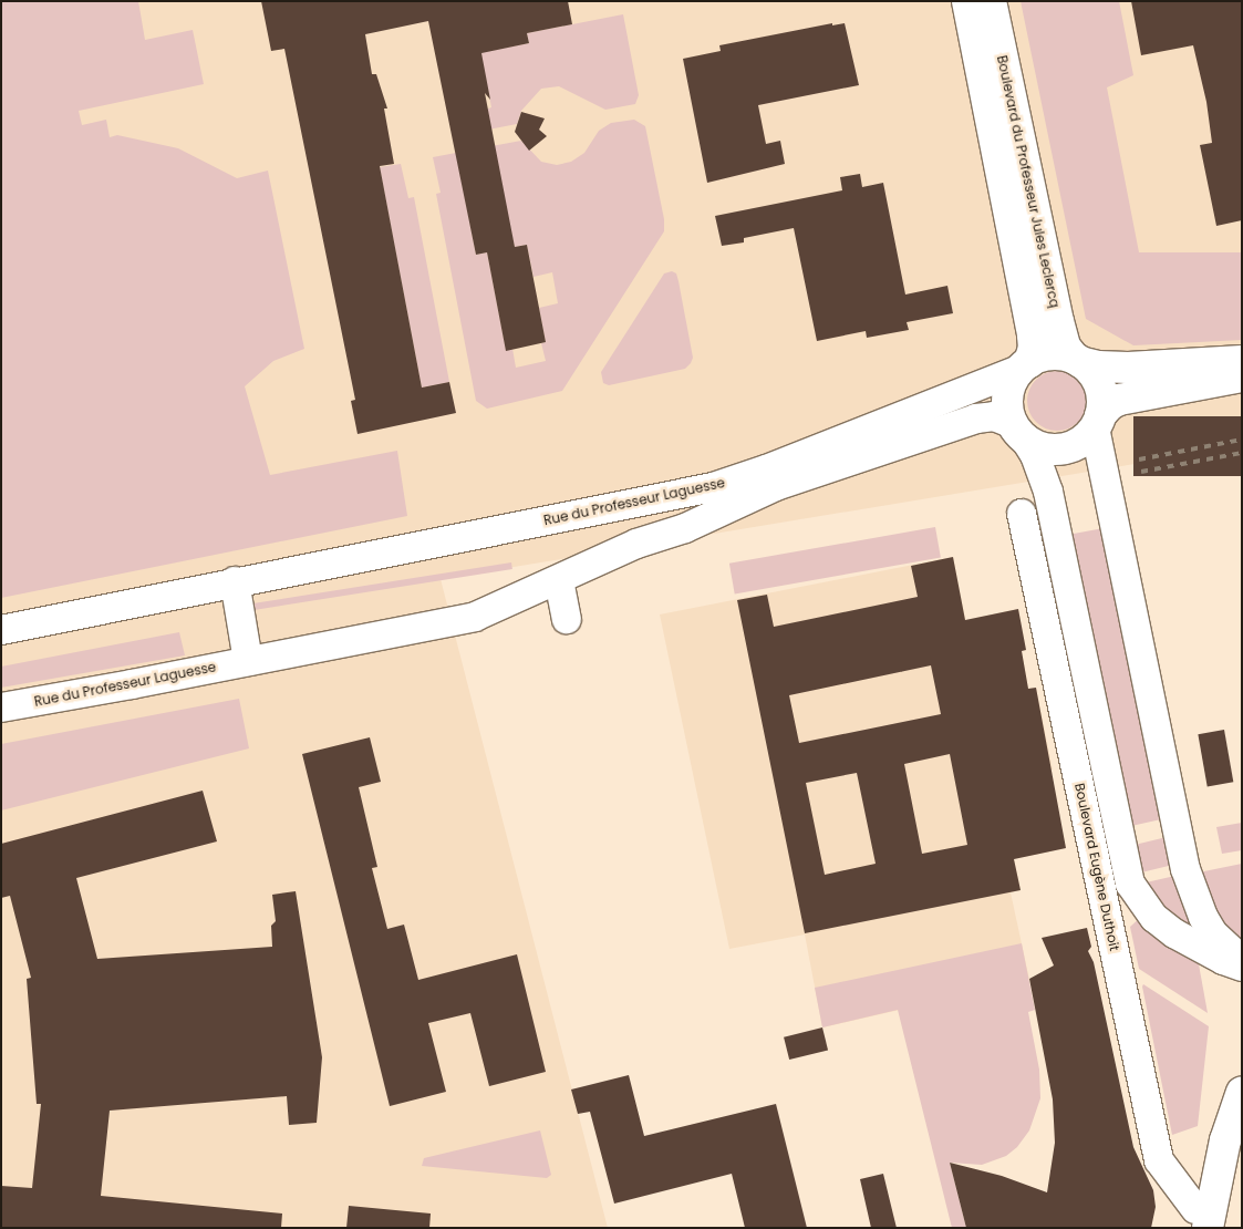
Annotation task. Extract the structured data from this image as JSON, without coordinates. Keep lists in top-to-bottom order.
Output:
{
  "streets": {
    "street": ["Boulevard du Professeur Jules Leclercq", "Rue du Professeur Laguesse", "Boulevard Eugène Duthoit"]
  },
  "crossings": [
    ["Boulevard du Professeur Jules Leclercq", "Rue du Professeur Laguesse"]
  ]
}
